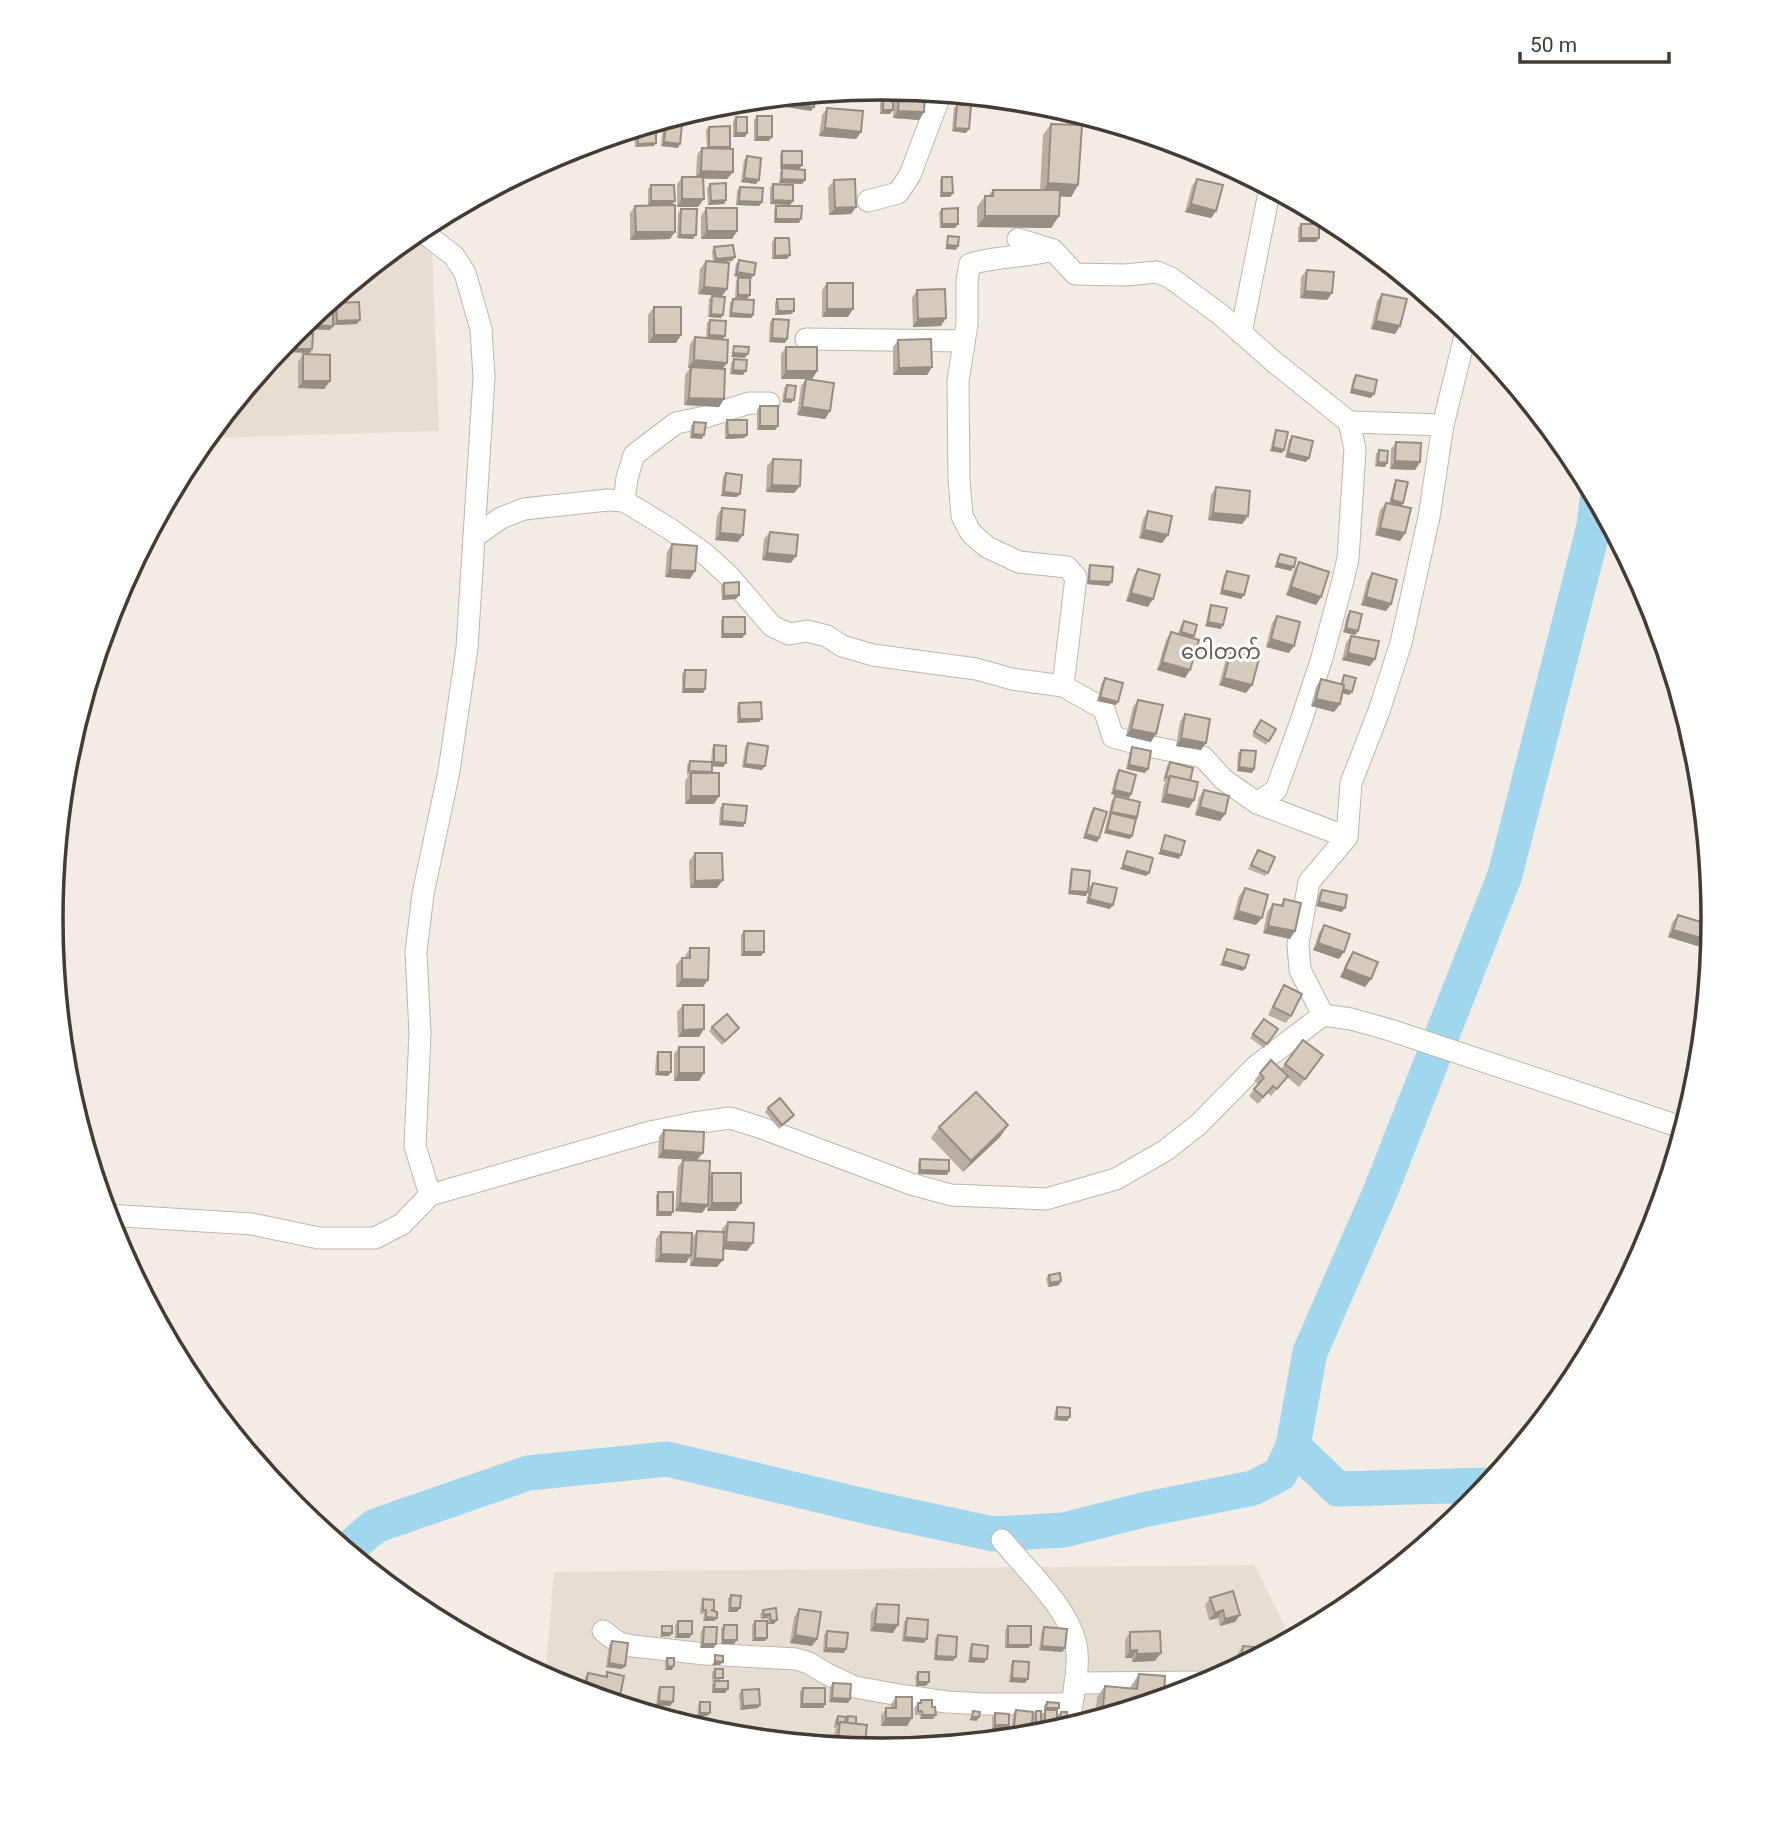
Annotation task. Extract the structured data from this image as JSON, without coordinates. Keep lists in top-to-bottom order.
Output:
{
  "districts": ["ဝေါတက်"],
  "scale_bar": "50 m"
}
